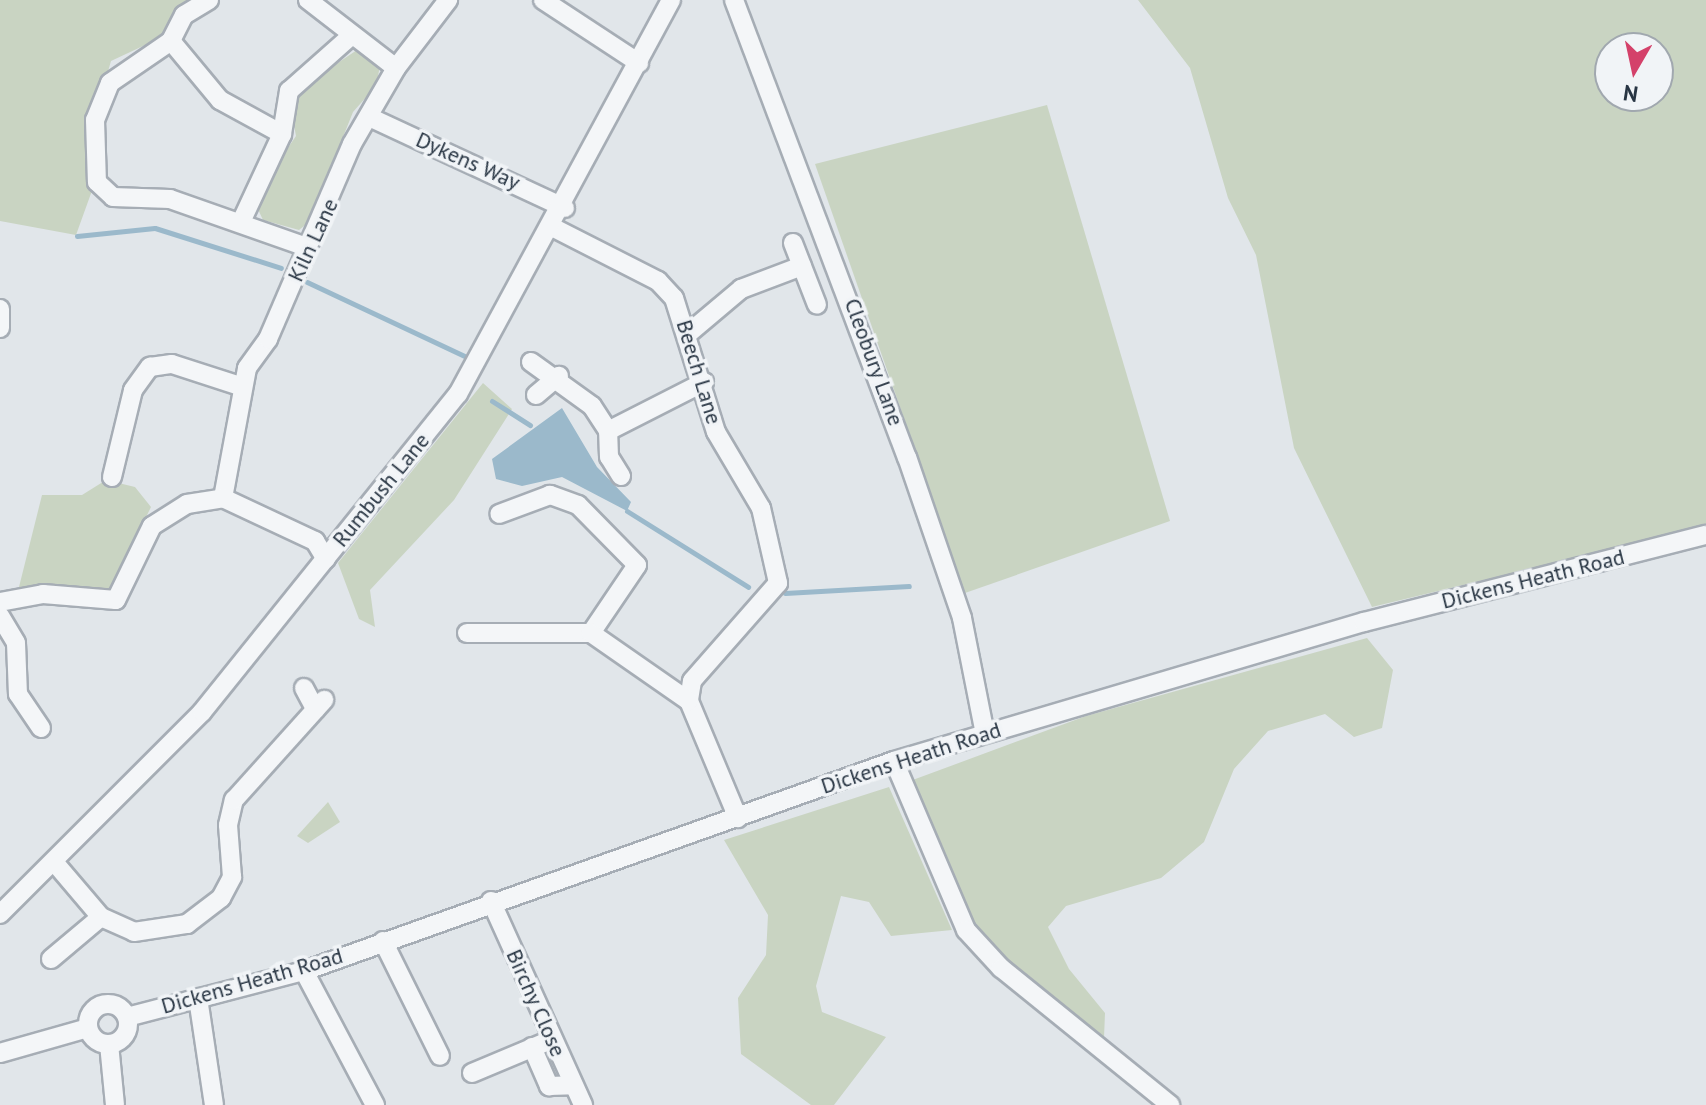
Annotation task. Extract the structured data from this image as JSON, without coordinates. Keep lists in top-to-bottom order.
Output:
{
  "streets": {
    "street": [
      "Dykens Way",
      "Kiln Lane",
      "Cleobury Lane",
      "Beech Lane",
      "Rumbush Lane",
      "Dickens Heath Road",
      "Birchy Close"
    ]
  },
  "crossings": [
    ["Dykens Way", "Kiln Lane"],
    ["Dykens Way", "Rumbush Lane"],
    ["Cleobury Lane", "Dickens Heath Road"],
    ["Beech Lane", "Rumbush Lane"],
    ["Dickens Heath Road", "Birchy Close"]
  ],
  "north": "bottom"
}
